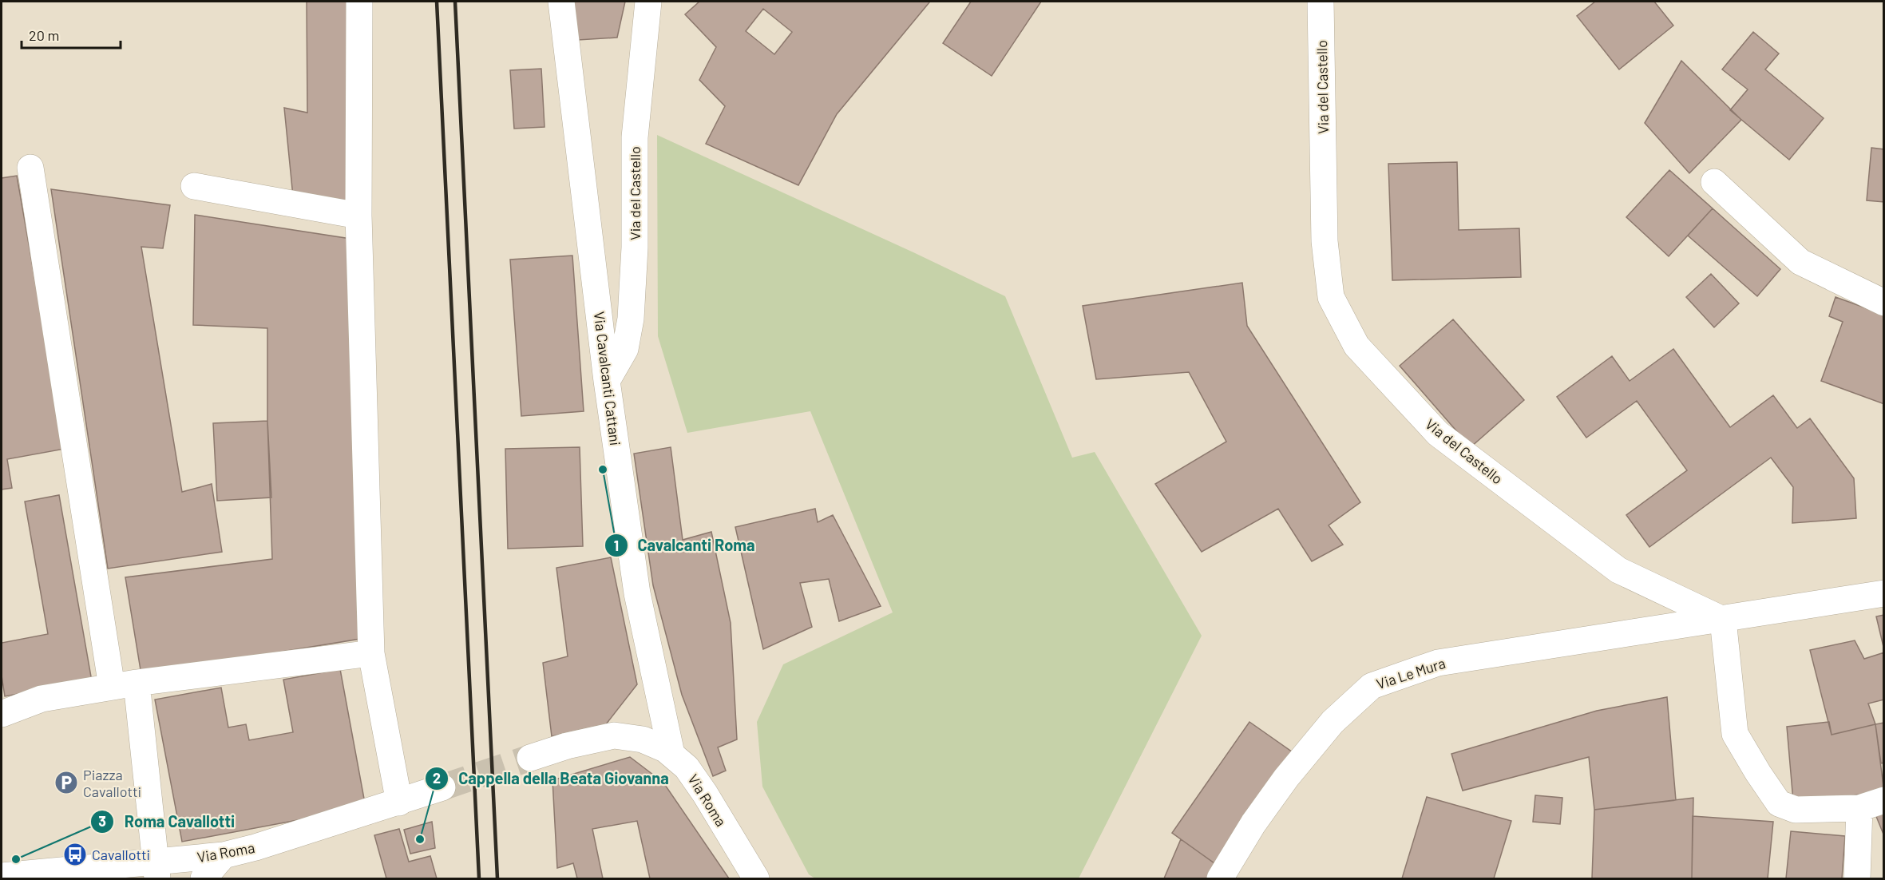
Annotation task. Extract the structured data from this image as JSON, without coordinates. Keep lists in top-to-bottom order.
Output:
{
  "streets": {
    "street": [
      "Via del Castello",
      "Via Cavalcanti Cattani",
      "Via Le Mura",
      "Via Roma"
    ]
  },
  "crossings": [
    ["Via del Castello", "Via Cavalcanti Cattani"],
    ["Via del Castello", "Via Le Mura"],
    ["Via Cavalcanti Cattani", "Via Roma"]
  ],
  "places": {
    "other": ["Cavalcanti Roma", "Cappella della Beata Giovanna", "Roma Cavallotti"],
    "parking": ["Piazza Cavallotti"],
    "bus stop": ["Cavallotti"]
  },
  "scale_bar": "20 m"
}
